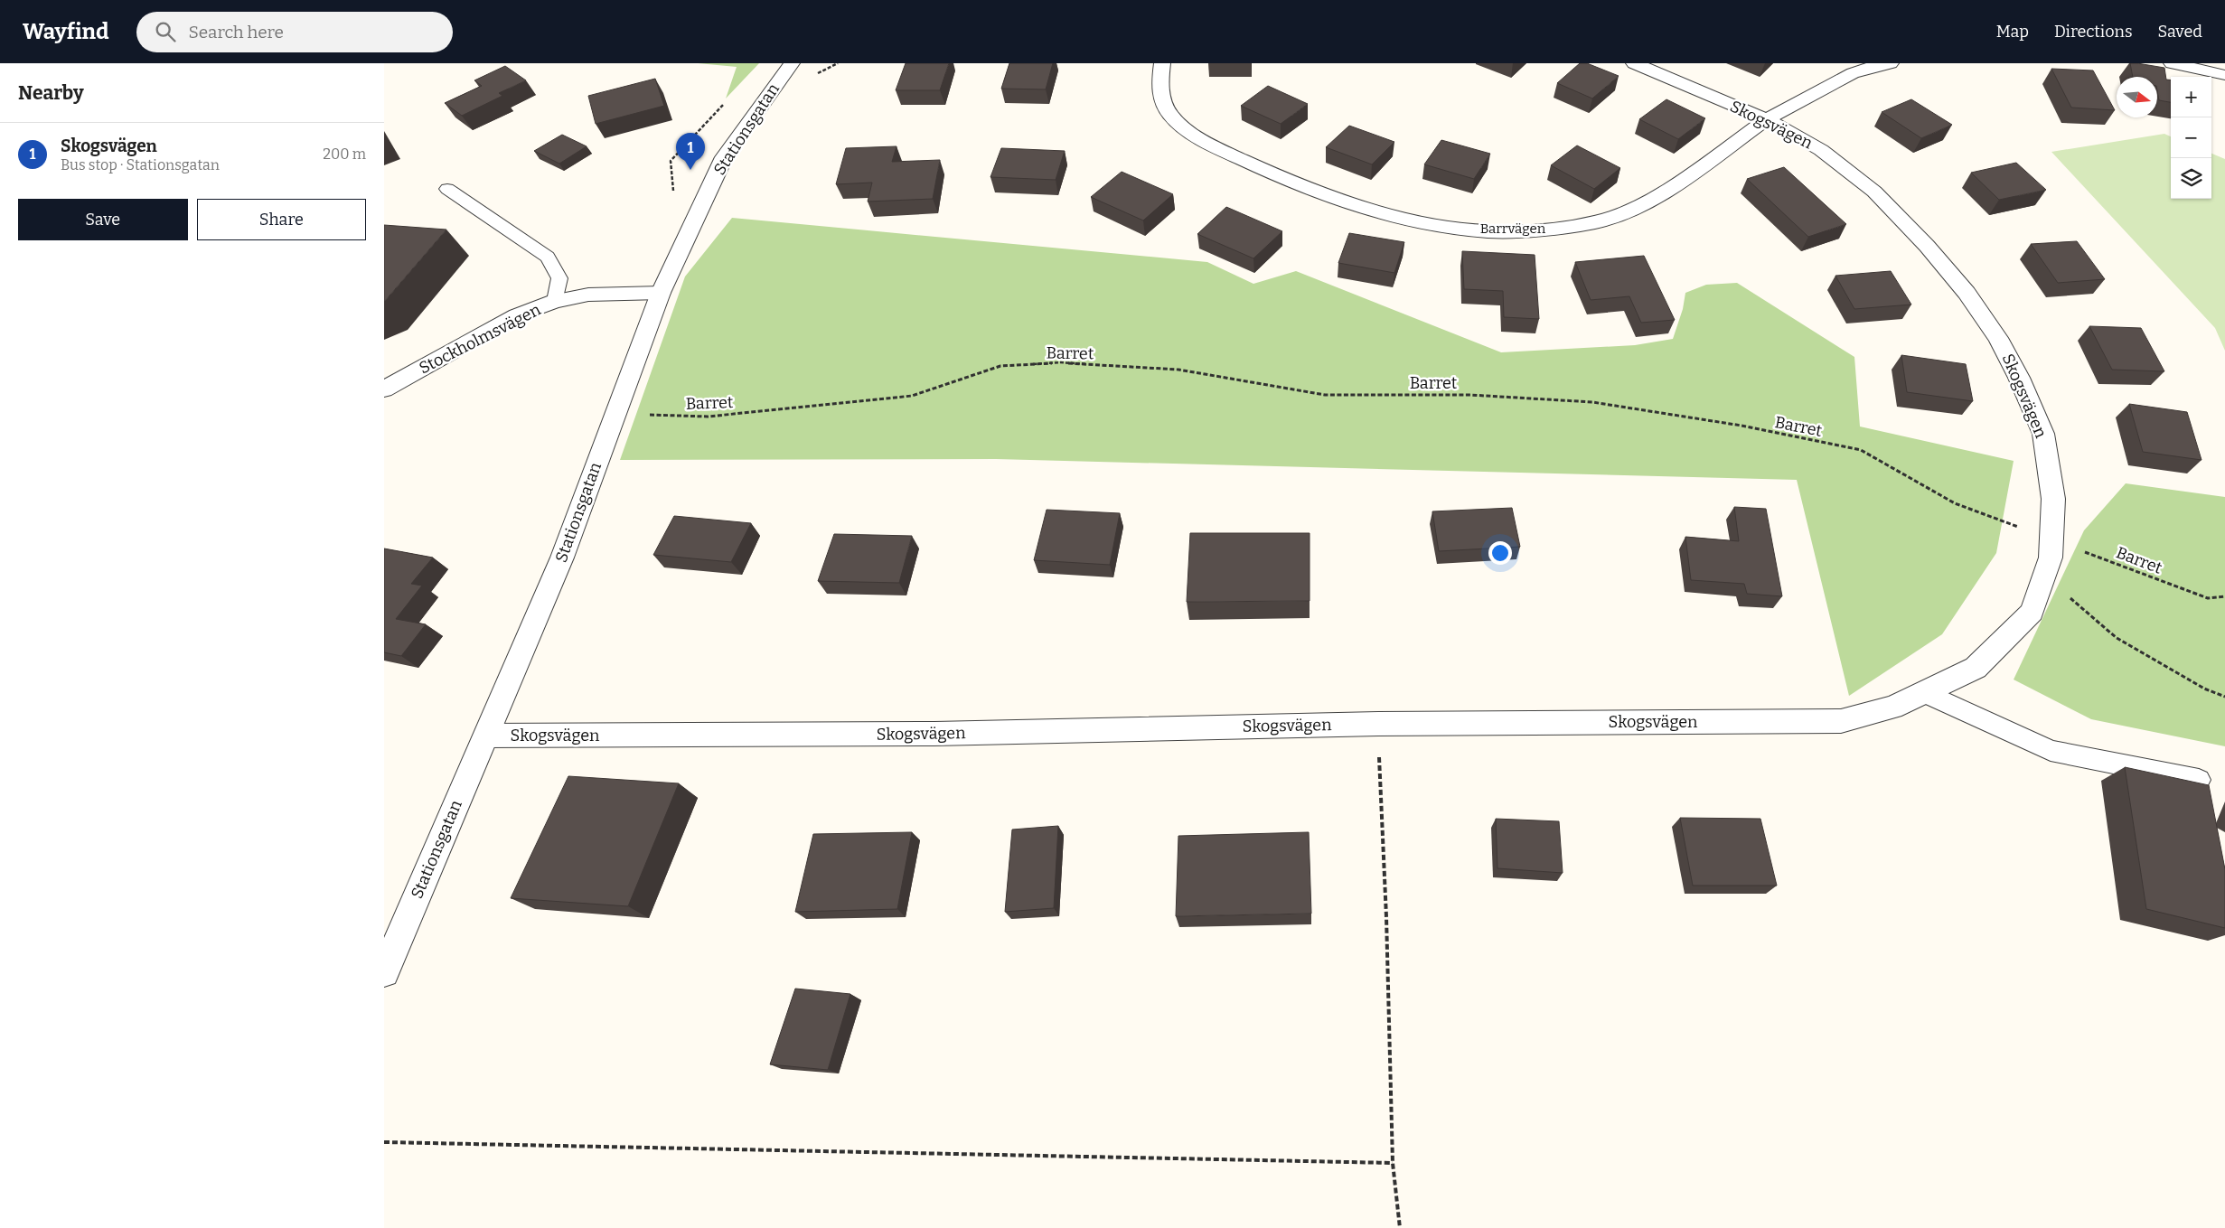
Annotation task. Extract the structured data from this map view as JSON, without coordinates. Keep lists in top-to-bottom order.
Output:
{
  "streets": {
    "street": [
      "Skogsvägen",
      "Stationsgatan",
      "Barrvägen",
      "Stockholmsvägen"
    ],
    "path": ["Barret"]
  },
  "crossings": [
    ["Skogsvägen", "Stationsgatan"],
    ["Skogsvägen", "Barrvägen"],
    ["Skogsvägen", "Barret"],
    ["Stationsgatan", "Stockholmsvägen"],
    ["Stationsgatan", "Barret"]
  ],
  "north": "right",
  "page": {
    "header": "Wayfind",
    "search": "Search here",
    "nav": ["Map", "Directions", "Saved"],
    "heading": "Nearby",
    "map_buttons": ["+", "−"],
    "list": [
      {
        "mark": "1",
        "name": "Skogsvägen",
        "note": "Bus stop · Stationsgatan",
        "value": "200 m"
      }
    ],
    "pins": "1",
    "buttons": ["Save", "Share"]
  }
}
